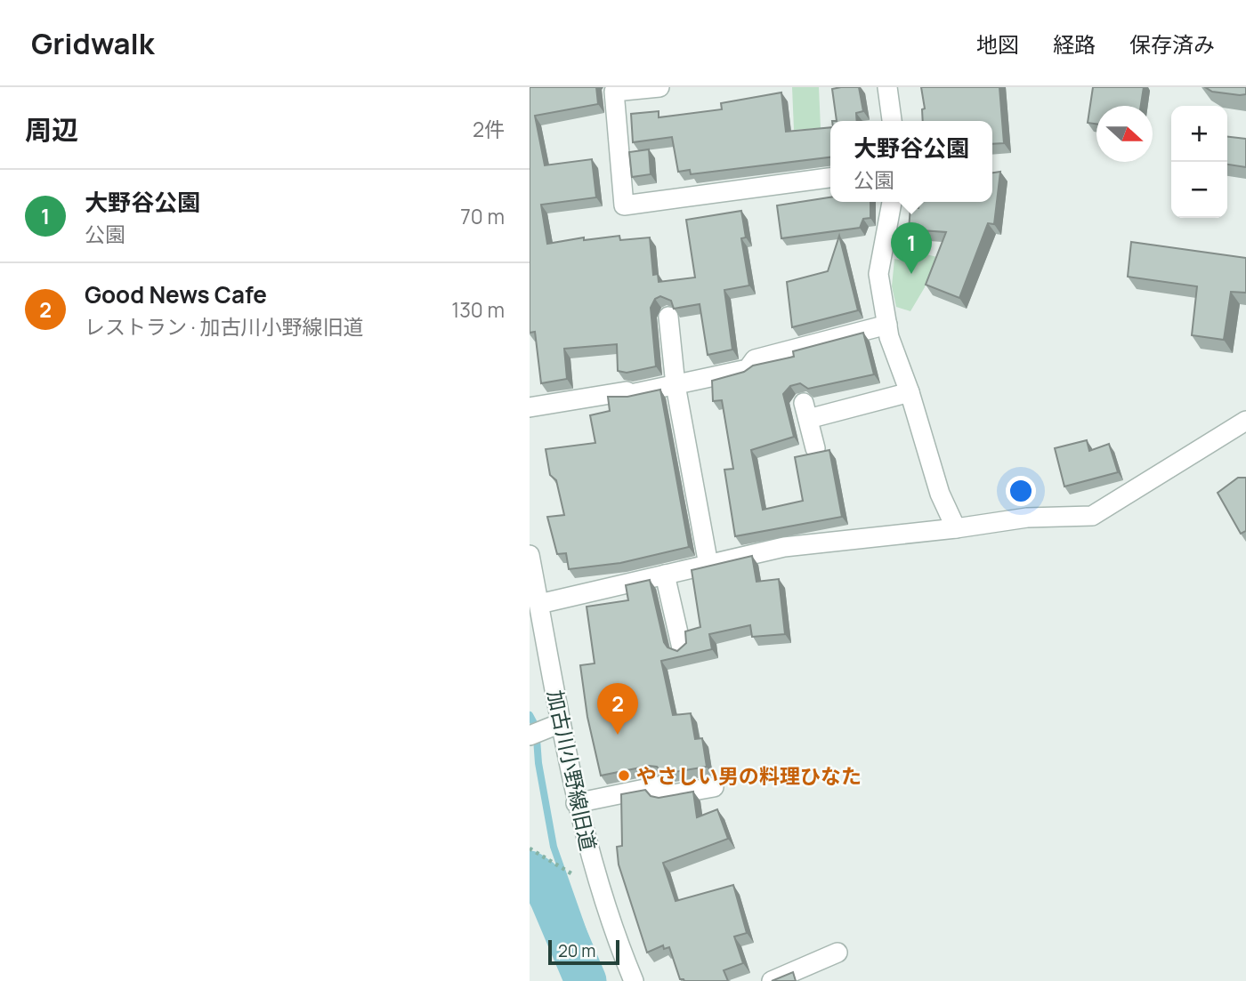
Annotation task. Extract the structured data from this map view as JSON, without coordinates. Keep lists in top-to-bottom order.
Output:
{
  "streets": {
    "street": ["加古川小野線旧道"]
  },
  "places": ["やさしい男の料理ひなた"],
  "scale_bar": "20 m",
  "north": "right",
  "page": {
    "header": "Gridwalk",
    "nav": ["地図", "経路", "保存済み"],
    "heading": ["周辺", "2件"],
    "map_buttons": ["+", "−"],
    "popup": ["大野谷公園", "公園"],
    "list": [
      {
        "mark": "1",
        "name": "大野谷公園",
        "note": "公園",
        "value": "70 m"
      },
      {
        "mark": "2",
        "name": "Good News Cafe",
        "note": "レストラン · 加古川小野線旧道",
        "value": "130 m"
      }
    ],
    "pins": ["1", "2"],
    "scale": "20 m"
  }
}
